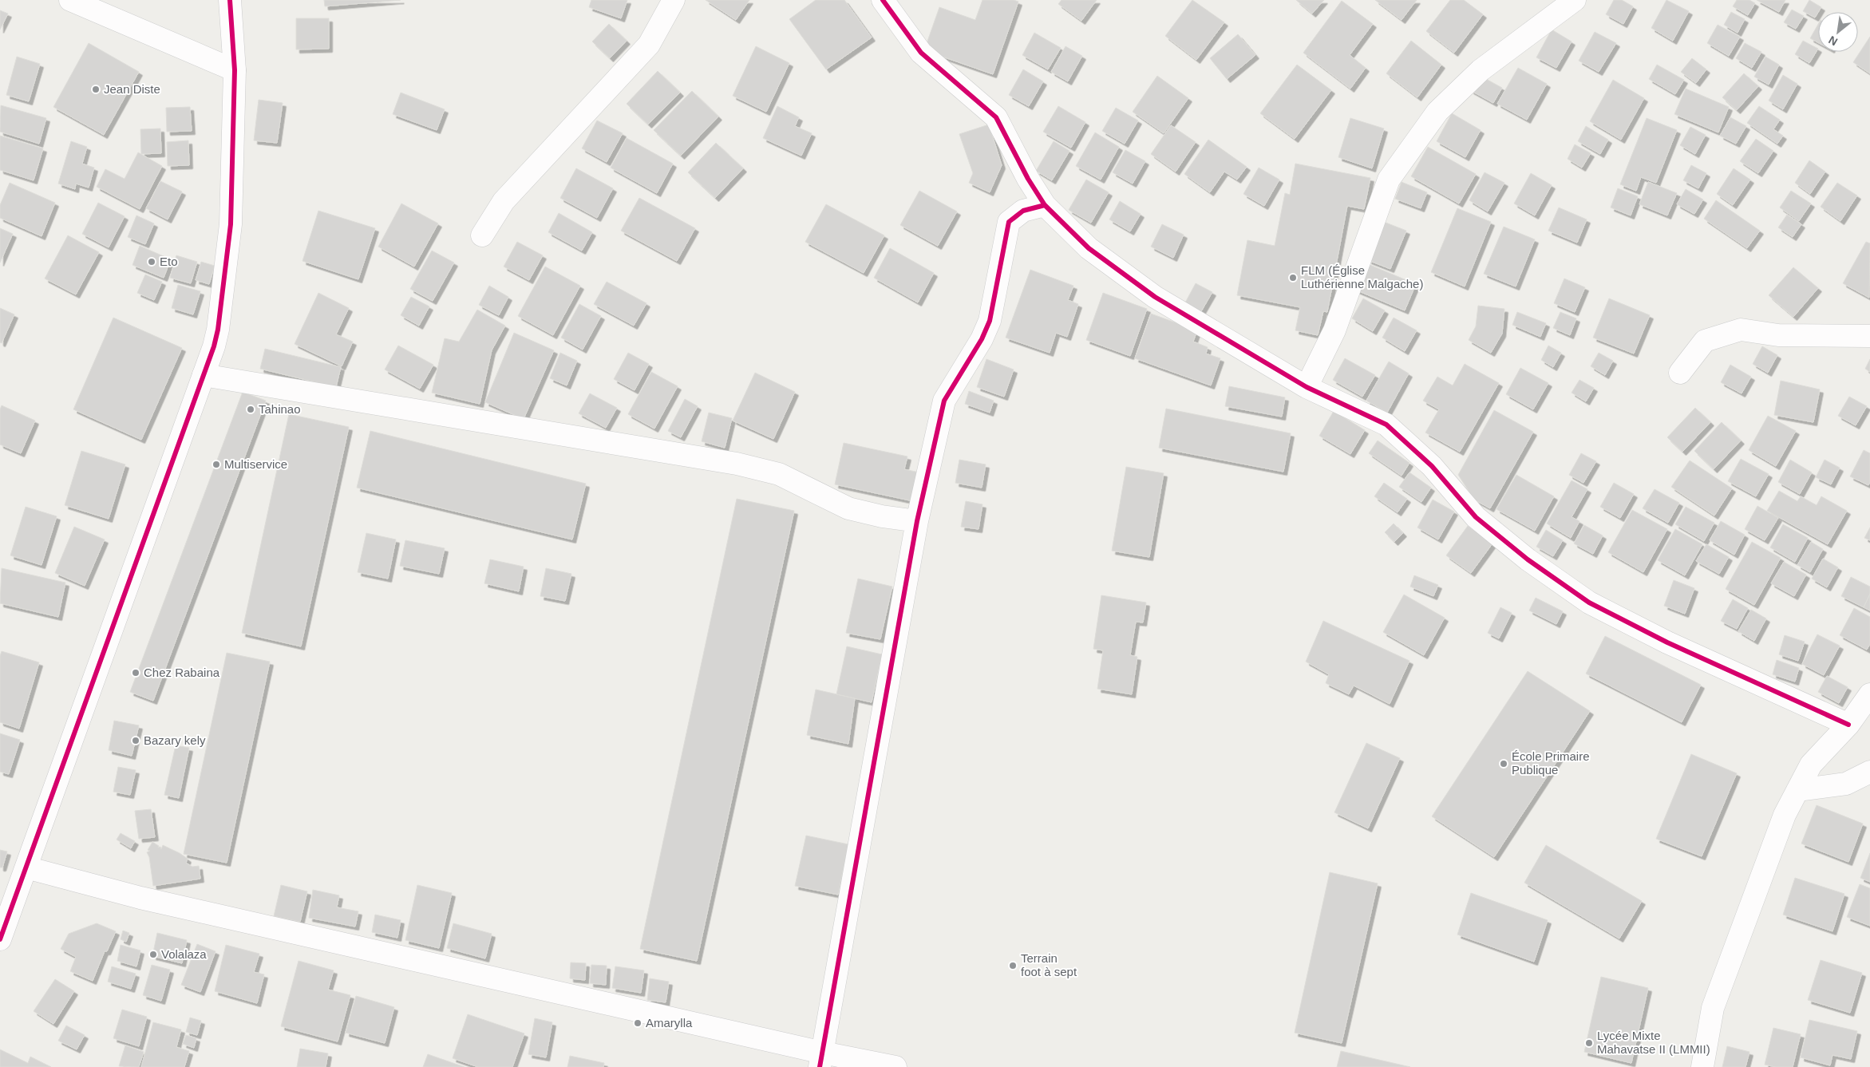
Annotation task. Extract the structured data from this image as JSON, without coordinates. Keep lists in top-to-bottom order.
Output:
{
  "places": [
    "Jean Diste",
    "Eto",
    "FLM (Église Luthérienne Malgache)",
    "Tahinao",
    "Multiservice",
    "Chez Rabaina",
    "Bazary kely",
    "École Primaire Publique",
    "Volalaza",
    "Terrain foot à sept",
    "Amarylla",
    "Lycée Mixte Mahavatse II (LMMII)"
  ],
  "north": "bottom left"
}
